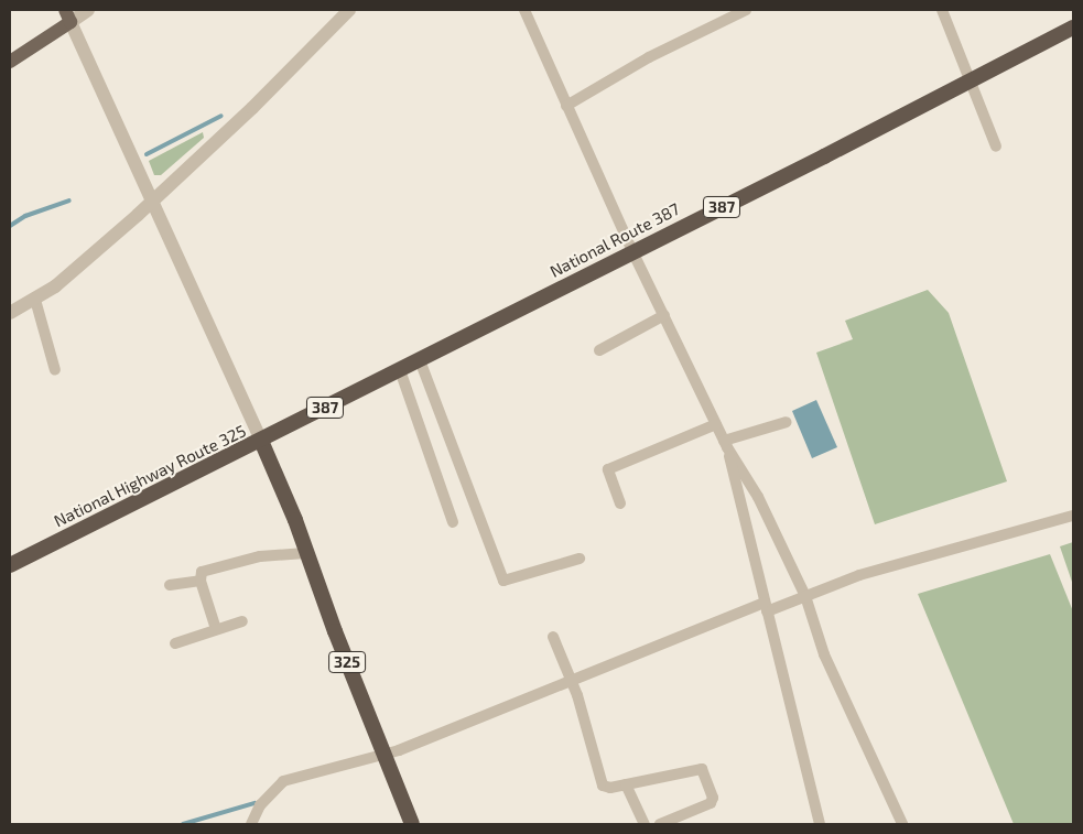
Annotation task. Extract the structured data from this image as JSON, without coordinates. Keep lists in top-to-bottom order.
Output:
{
  "streets": {
    "highway": [
      "387",
      "National Route 387",
      "National Highway Route 325",
      "325"
    ]
  },
  "crossings": [
    ["National Route 387", "National Highway Route 325"]
  ]
}
